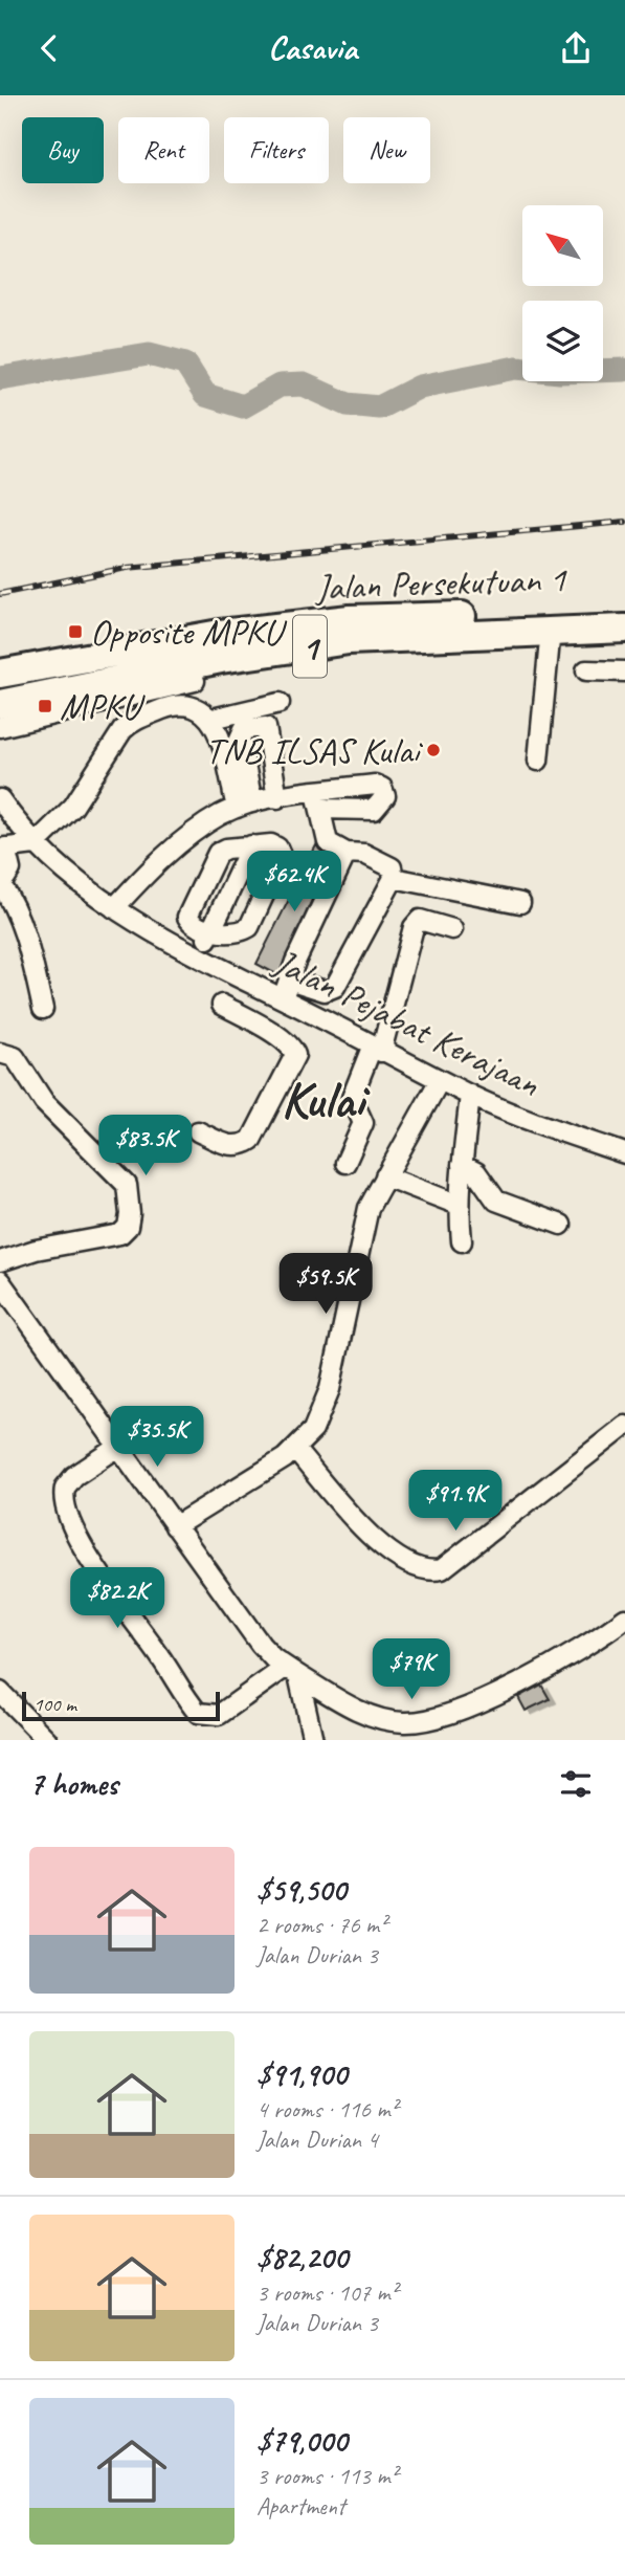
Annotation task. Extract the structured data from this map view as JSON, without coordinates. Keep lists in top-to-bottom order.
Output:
{
  "streets": {
    "highway": ["Jalan Persekutuan 1", "1"],
    "street": ["Jalan Pejabat Kerajaan"]
  },
  "districts": ["Kulai"],
  "places": {
    "transit": ["Opposite MPKU", "MPKU"],
    "other": ["TNB ILSAS Kulai"]
  },
  "scale_bar": "100 m",
  "north": "top left",
  "page": {
    "header": "Casavia",
    "chip": [
      "Buy",
      "Rent",
      "Filters",
      "New"
    ],
    "price": [
      "$62.4K",
      "$83.5K",
      "$59.5K",
      "$35.5K",
      "$91.9K",
      "$82.2K",
      "$79K"
    ],
    "scale": "100 m",
    "heading": "7 homes",
    "list": [
      {
        "name": "$59,500",
        "note": "2 rooms · 76 m² · Jalan Durian 3"
      },
      {
        "name": "$91,900",
        "note": "4 rooms · 116 m² · Jalan Durian 4"
      },
      {
        "name": "$82,200",
        "note": "3 rooms · 107 m² · Jalan Durian 3"
      },
      {
        "name": "$79,000",
        "note": "3 rooms · 113 m² · Apartment"
      }
    ]
  }
}
